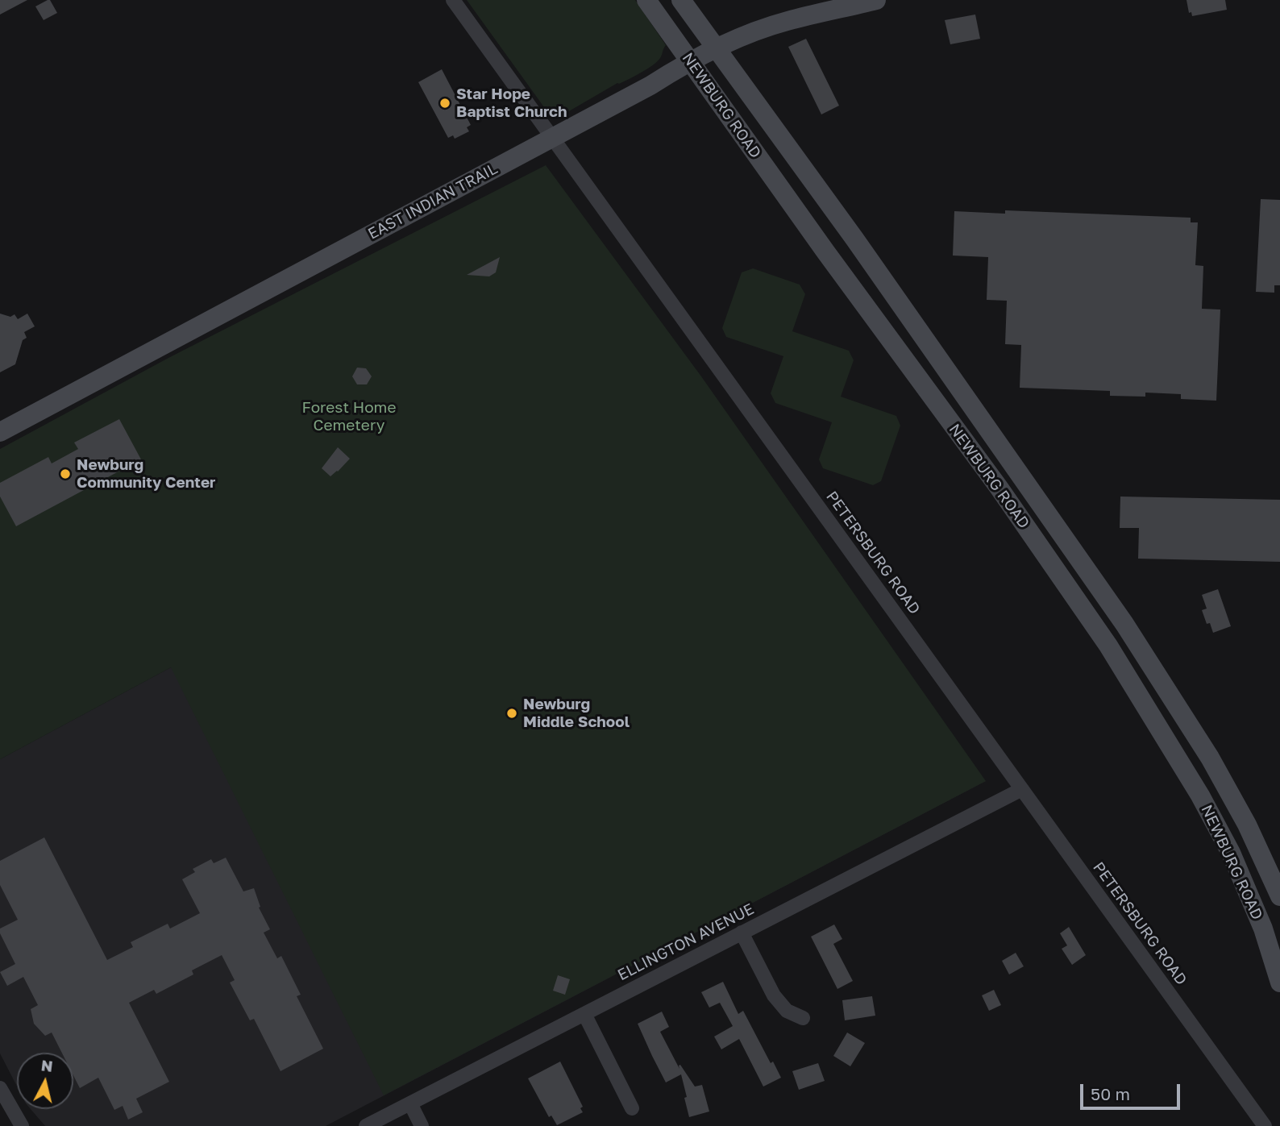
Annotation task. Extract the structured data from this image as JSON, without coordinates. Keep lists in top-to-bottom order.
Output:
{
  "streets": {
    "main road": ["NEWBURG ROAD", "EAST INDIAN TRAIL"],
    "street": ["PETERSBURG ROAD", "ELLINGTON AVENUE"]
  },
  "crossings": [
    ["NEWBURG ROAD", "EAST INDIAN TRAIL"],
    ["EAST INDIAN TRAIL", "PETERSBURG ROAD"],
    ["PETERSBURG ROAD", "ELLINGTON AVENUE"]
  ],
  "parks": ["Forest Home Cemetery"],
  "places": ["Star Hope Baptist Church", "Newburg Community Center", "Newburg Middle School"],
  "scale_bar": "50 m",
  "north": "top"
}
